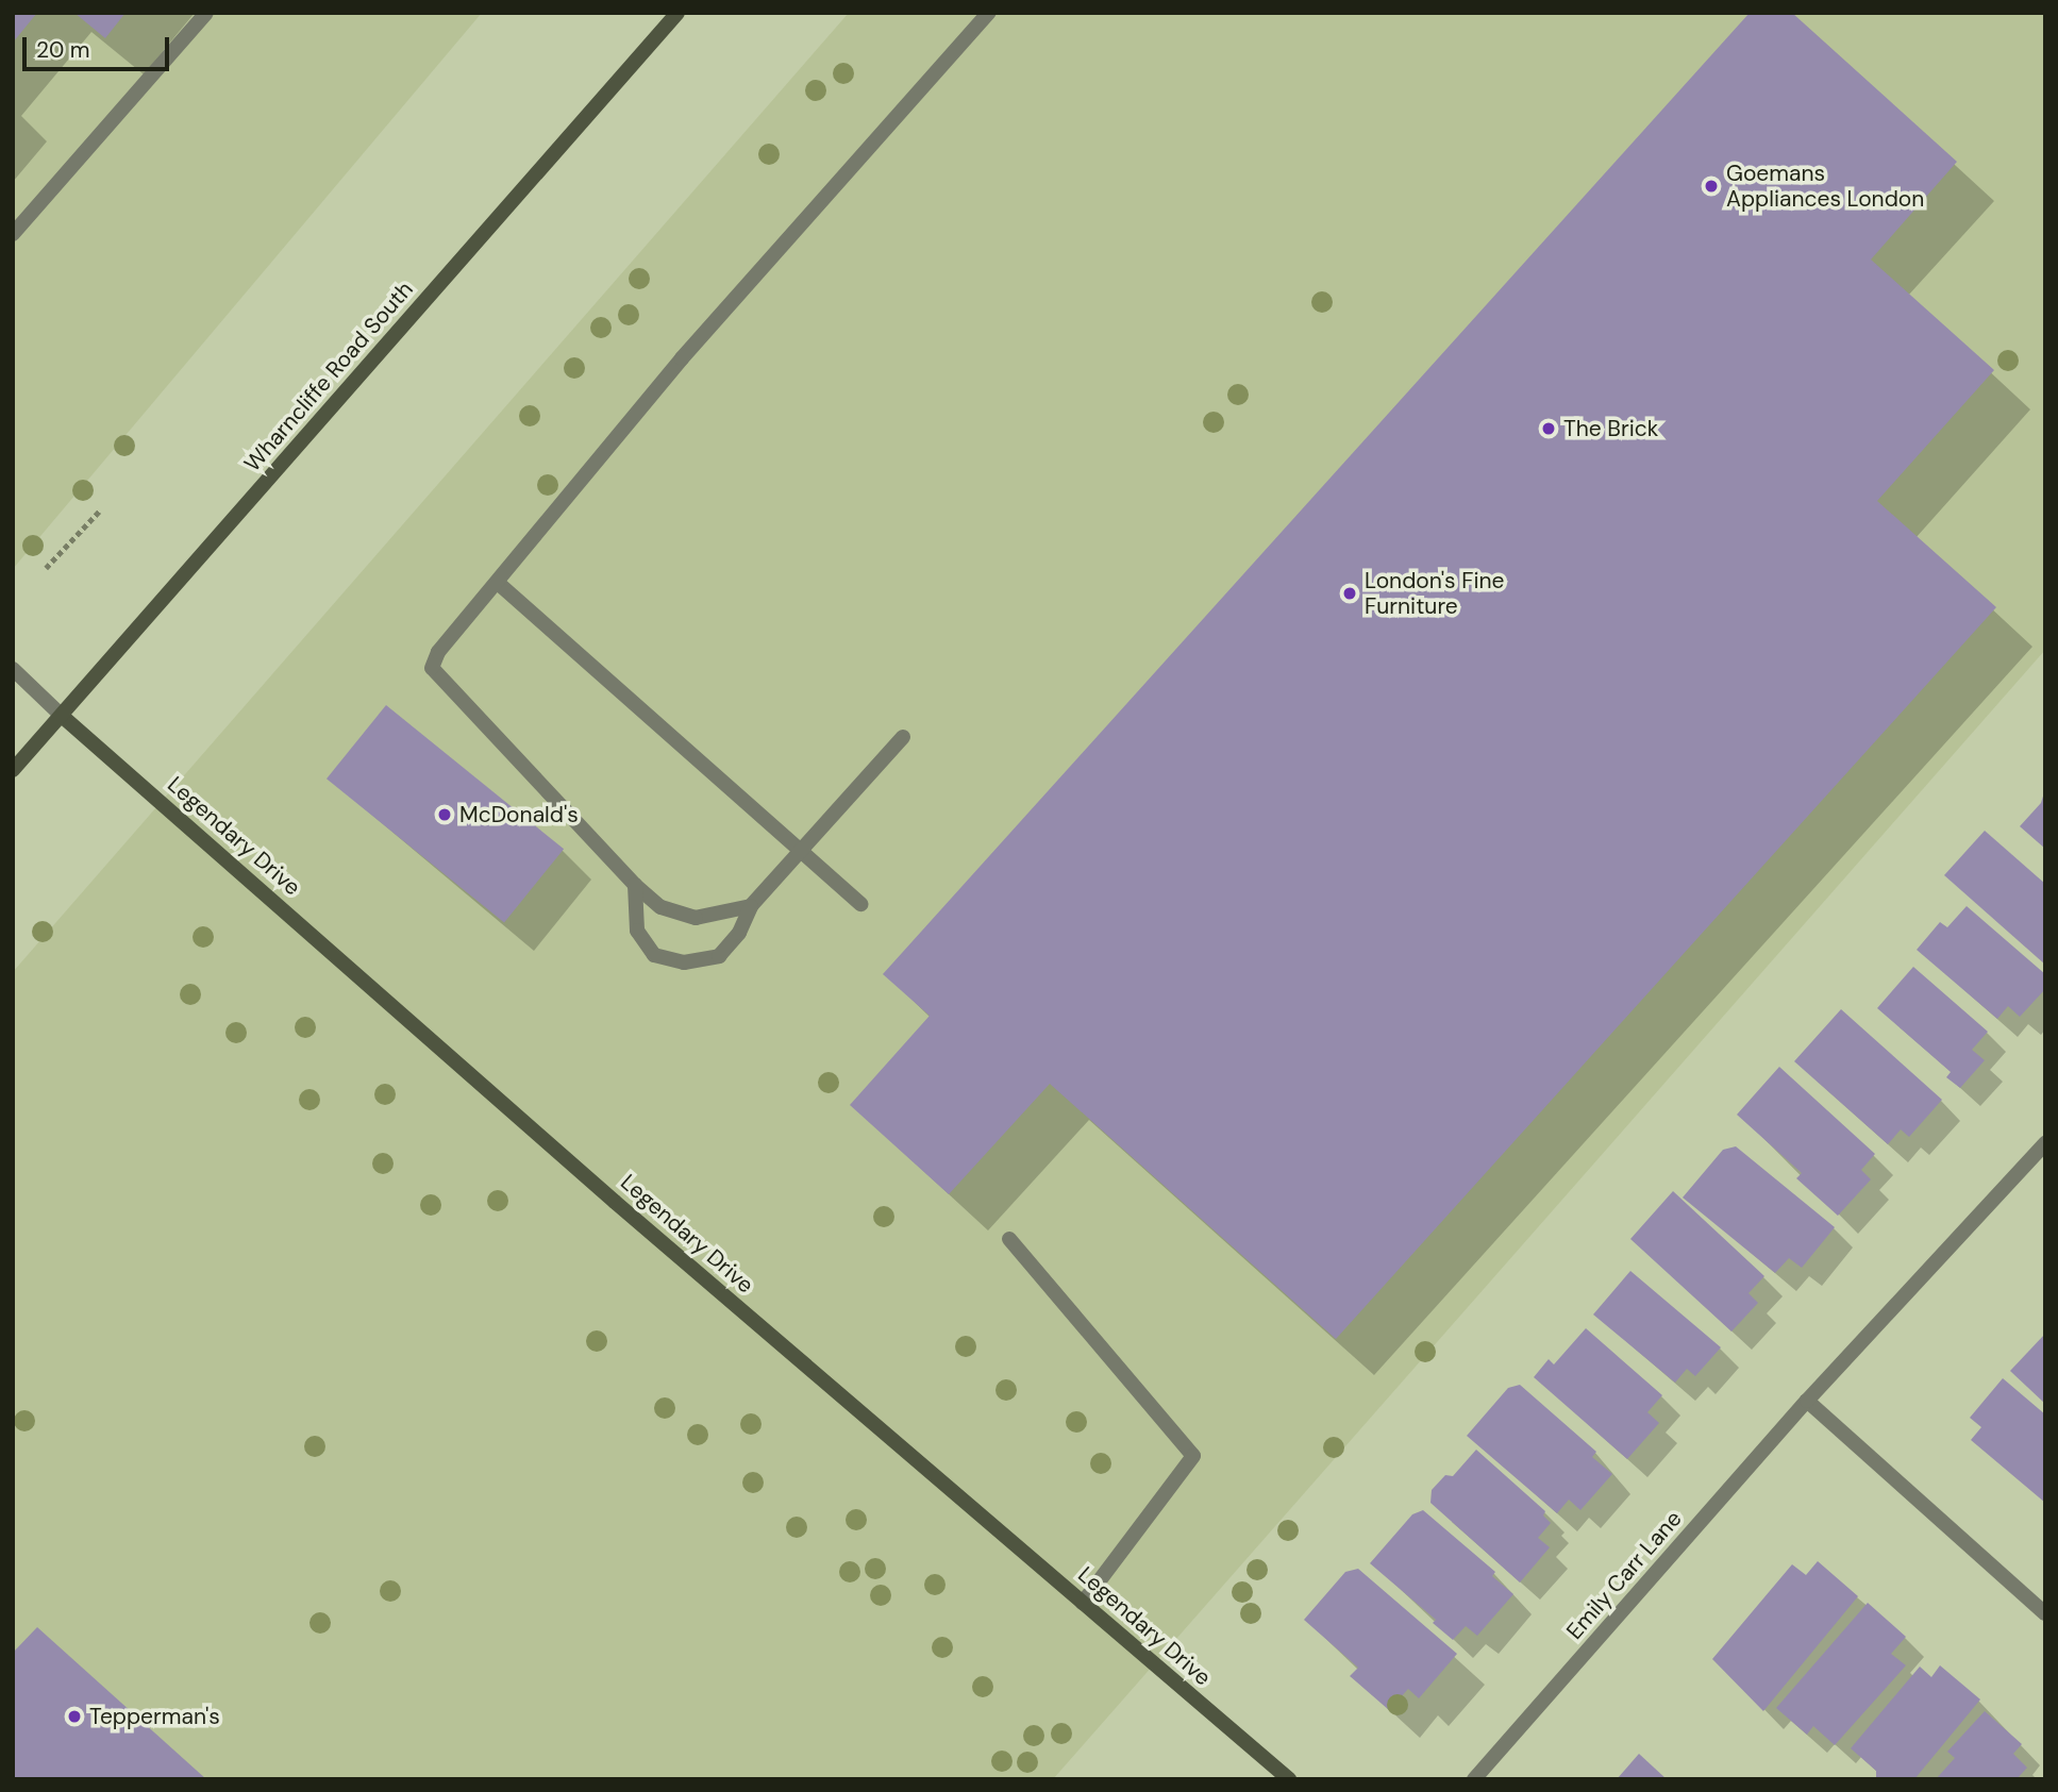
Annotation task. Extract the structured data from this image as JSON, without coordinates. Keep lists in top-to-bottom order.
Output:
{
  "streets": {
    "street": ["Wharncliffe Road South", "Legendary Drive", "Emily Carr Lane"]
  },
  "crossings": [
    ["Wharncliffe Road South", "Legendary Drive"]
  ],
  "places": [
    "Goemans Appliances London",
    "The Brick",
    "London's Fine Furniture",
    "McDonald's",
    "Tepperman's"
  ],
  "scale_bar": "20 m"
}
